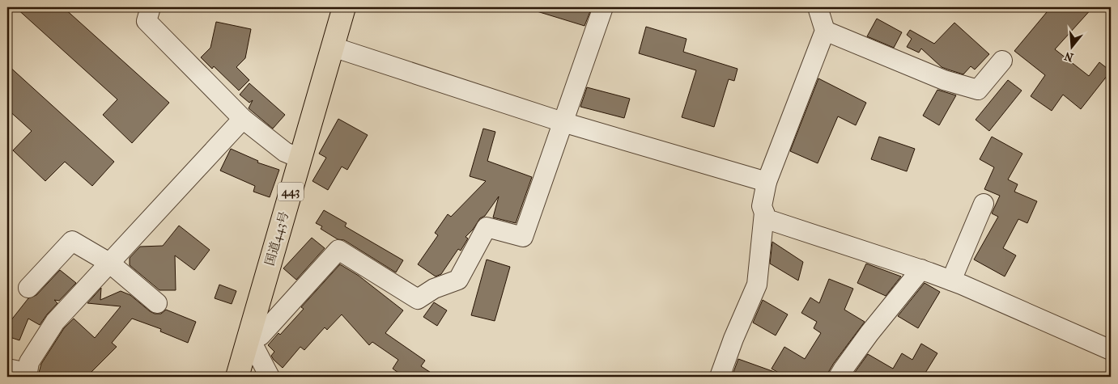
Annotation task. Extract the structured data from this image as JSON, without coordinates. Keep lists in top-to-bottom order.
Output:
{
  "streets": {
    "highway": ["443", "国道443号"]
  },
  "north": "bottom"
}
